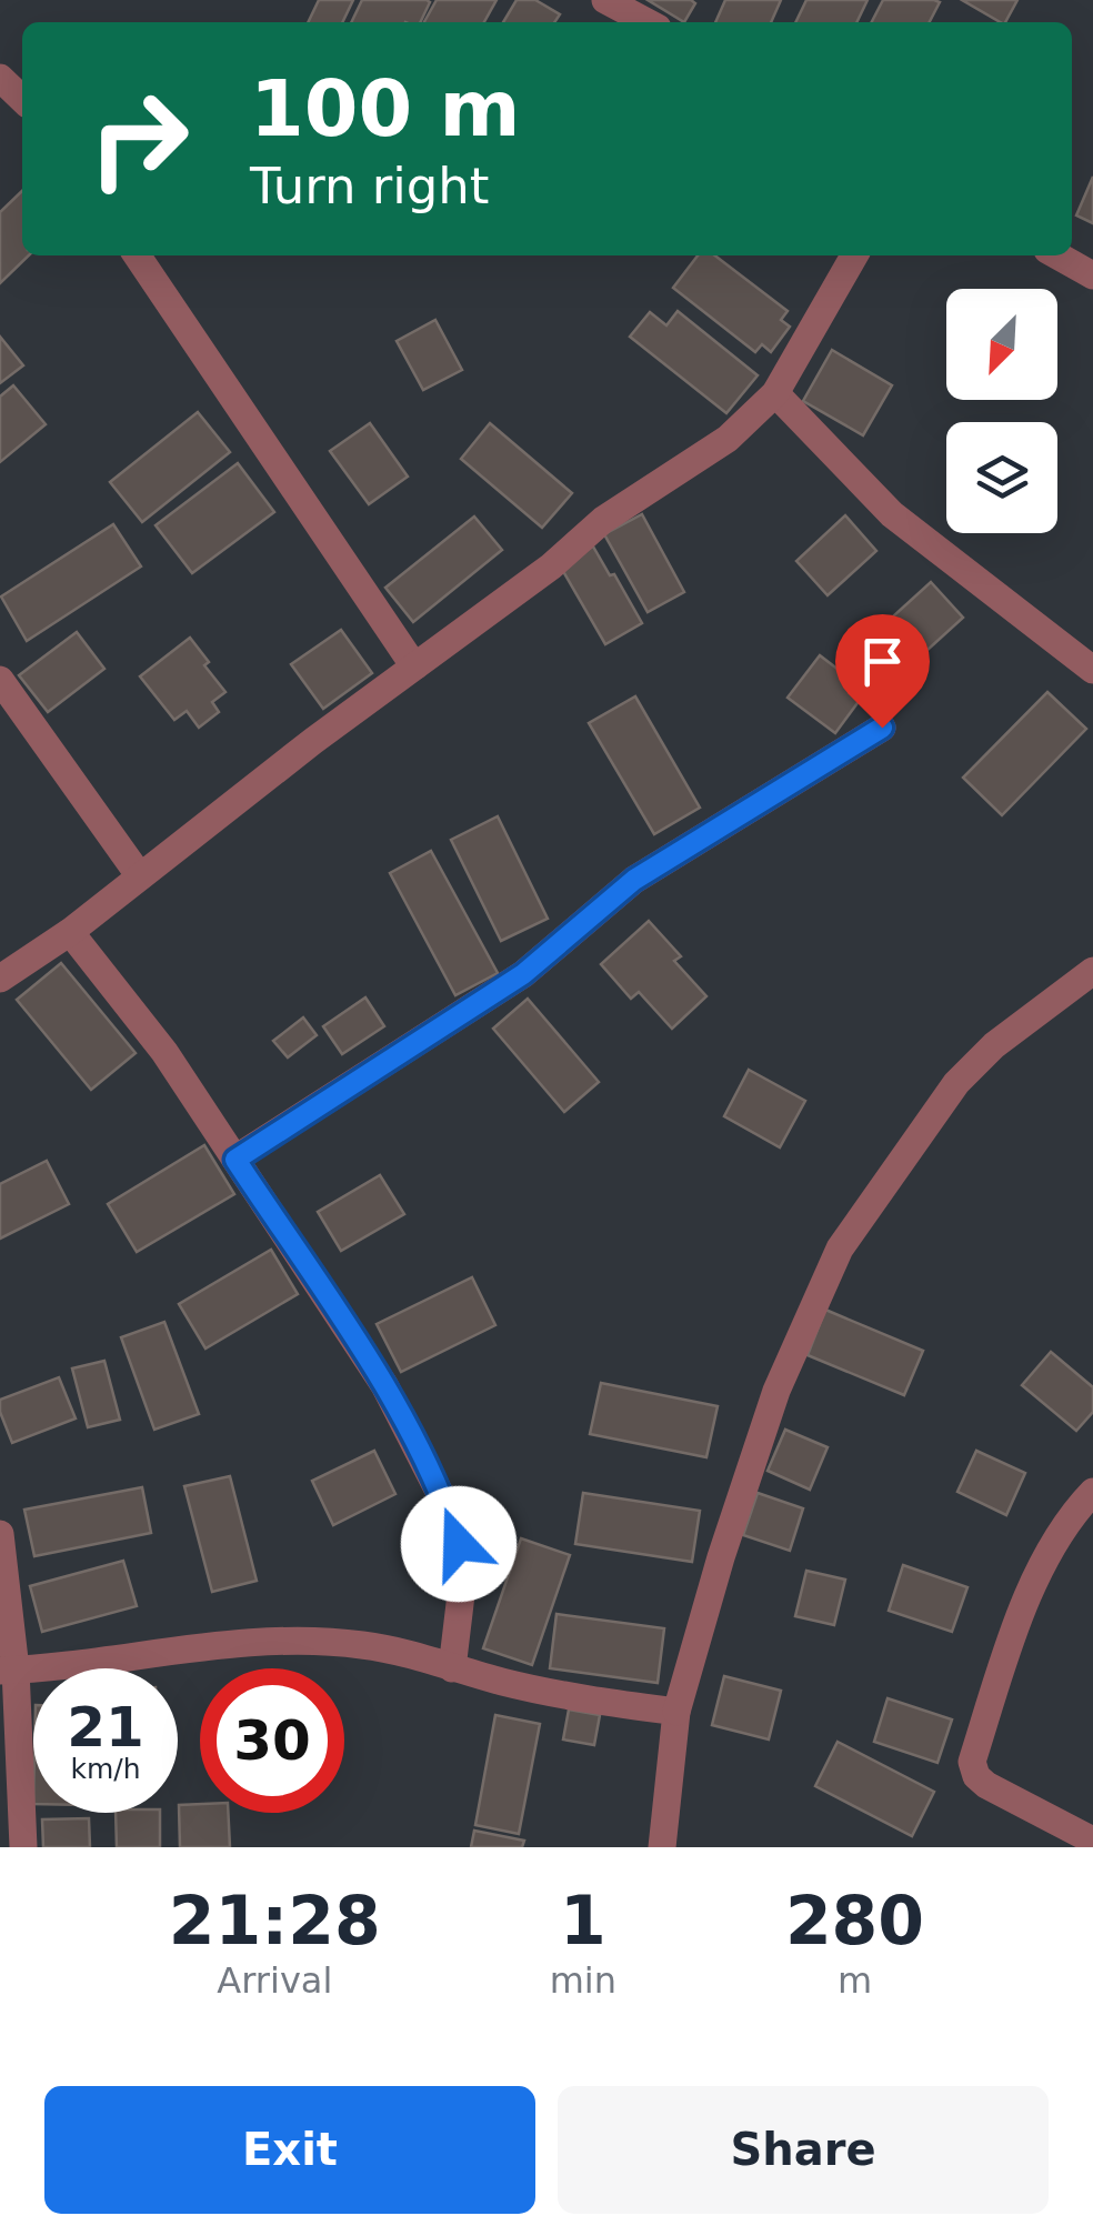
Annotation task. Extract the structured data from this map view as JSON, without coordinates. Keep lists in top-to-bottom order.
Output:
{
  "north": "bottom left",
  "page": {
    "turn": ["100 m", "Turn right"],
    "speed": "21 km/h",
    "limit": "30",
    "eta": [
      "21:28",
      "Arrival",
      "1",
      "min",
      "280",
      "m"
    ],
    "buttons": ["Exit", "Share"]
  }
}
